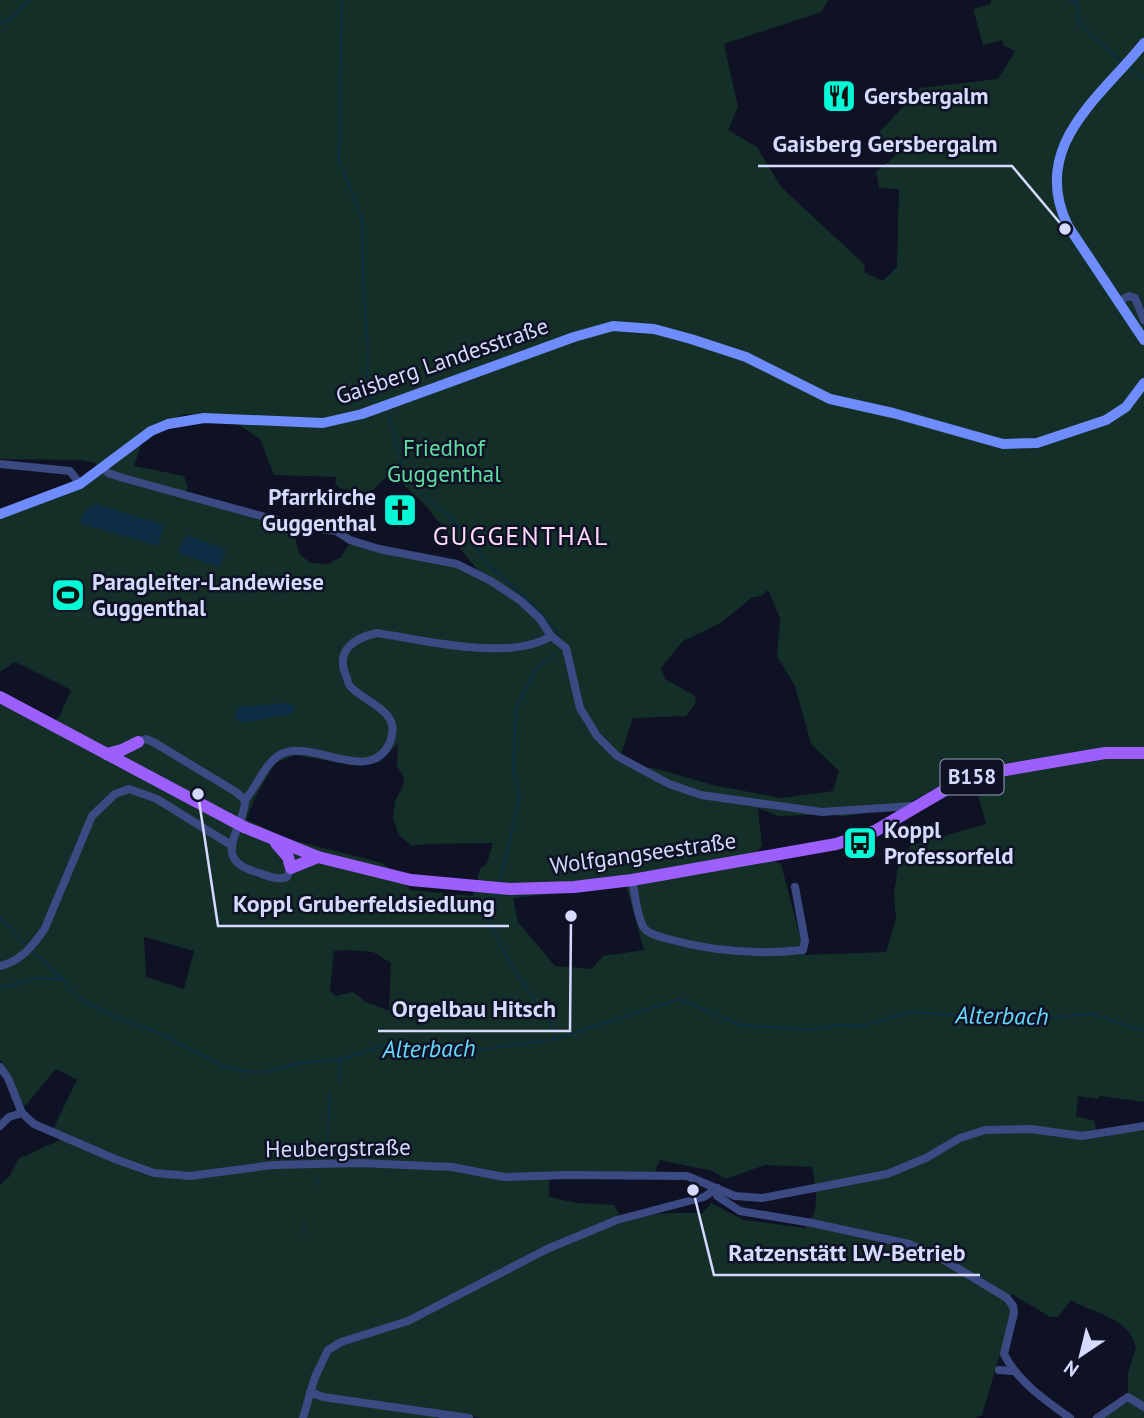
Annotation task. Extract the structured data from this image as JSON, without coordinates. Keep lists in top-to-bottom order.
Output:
{
  "streets": {
    "main road": ["Gaisberg Landesstraße", "B158", "Wolfgangseestraße"],
    "street": ["Heubergstraße"]
  },
  "districts": ["GUGGENTHAL"],
  "water": ["Alterbach"],
  "parks": ["Friedhof Guggenthal"],
  "places": {
    "restaurant": ["Gersbergalm"],
    "other": [
      "Gaisberg Gersbergalm",
      "Koppl Gruberfeldsiedlung",
      "Orgelbau Hitsch",
      "Ratzenstätt LW-Betrieb"
    ],
    "church": ["Pfarrkirche Guggenthal"],
    "sports": ["Paragleiter-Landewiese Guggenthal"],
    "bus stop": ["Koppl Professorfeld"]
  },
  "north": "bottom left"
}
